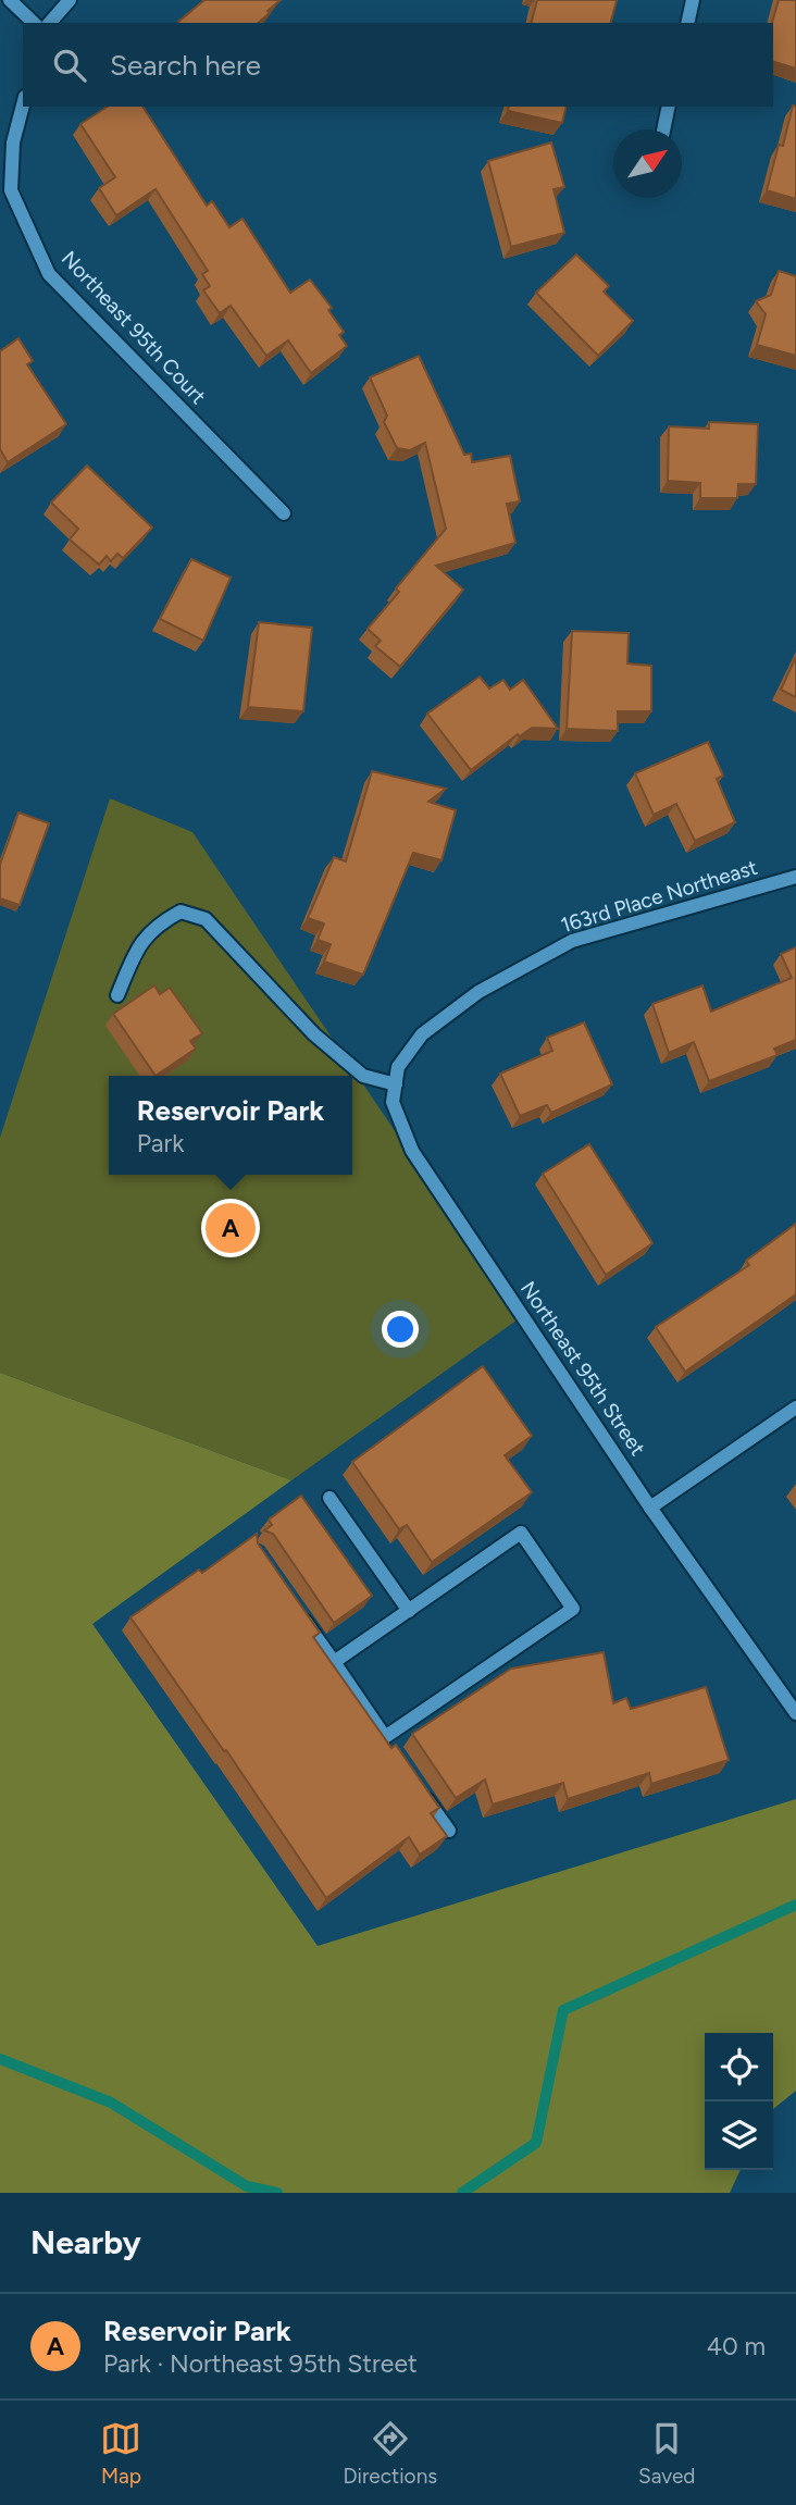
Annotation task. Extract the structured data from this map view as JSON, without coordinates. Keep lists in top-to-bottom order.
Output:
{
  "streets": {
    "street": ["Northeast 95th Court", "163rd Place Northeast", "Northeast 95th Street"]
  },
  "crossings": [
    ["163rd Place Northeast", "Northeast 95th Street"]
  ],
  "north": "top right",
  "page": {
    "search": "Search here",
    "popup": ["Reservoir Park", "Park"],
    "pins": "A",
    "heading": "Nearby",
    "list": [
      {
        "mark": "A",
        "name": "Reservoir Park",
        "note": "Park · Northeast 95th Street",
        "value": "40 m"
      }
    ],
    "nav": ["Map", "Directions", "Saved"]
  }
}
